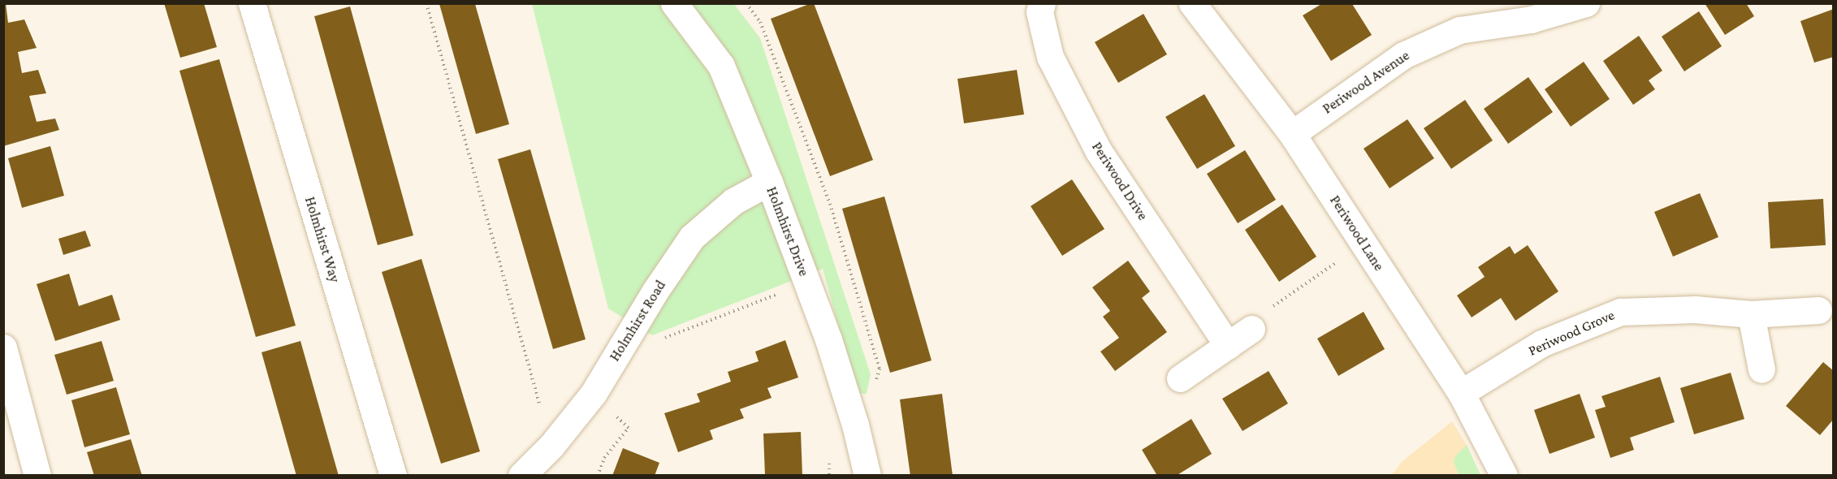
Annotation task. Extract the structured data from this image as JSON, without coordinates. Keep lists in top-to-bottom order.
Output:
{
  "streets": {
    "street": [
      "Periwood Avenue",
      "Periwood Drive",
      "Holmhirst Drive",
      "Periwood Lane",
      "Holmhirst Way",
      "Holmhirst Road",
      "Periwood Grove"
    ]
  },
  "crossings": [
    ["Periwood Avenue", "Periwood Lane"],
    ["Holmhirst Drive", "Holmhirst Road"],
    ["Periwood Lane", "Periwood Grove"]
  ]
}
